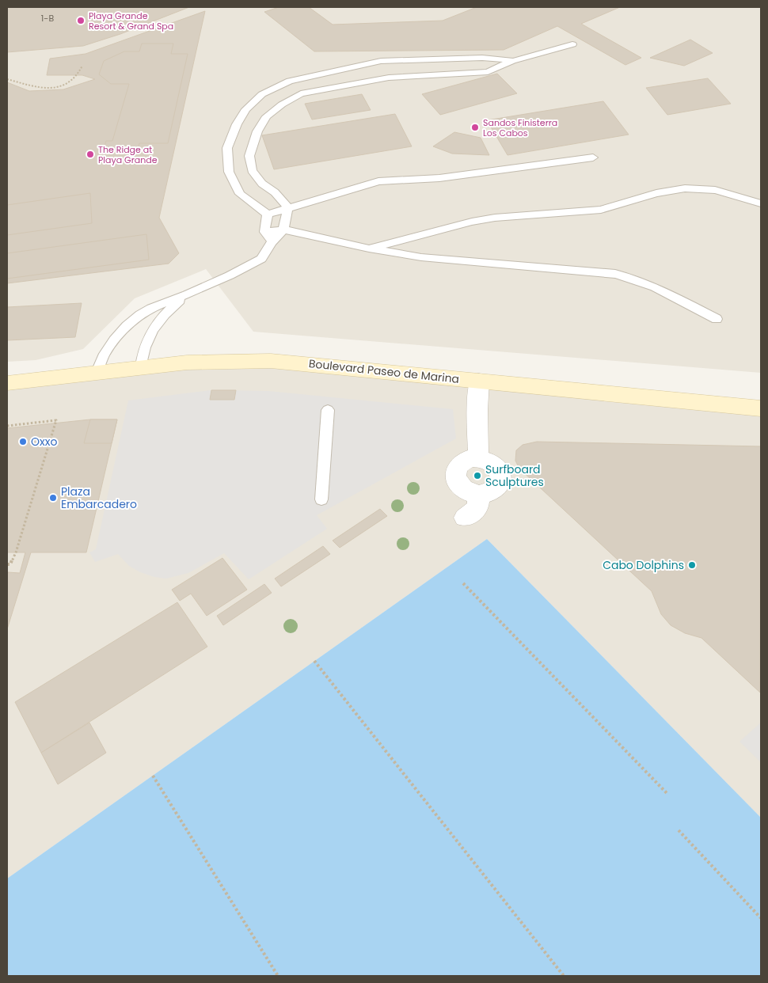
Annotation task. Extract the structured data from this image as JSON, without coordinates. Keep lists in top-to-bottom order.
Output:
{
  "streets": {
    "main road": ["Boulevard Paseo de Marina"]
  },
  "places": [
    "Playa Grande Resort & Grand Spa",
    "Sandos Finisterra Los Cabos",
    "The Ridge at Playa Grande",
    "Oxxo",
    "Surfboard Sculptures",
    "Plaza Embarcadero",
    "Cabo Dolphins"
  ],
  "house_numbers": ["1-B"]
}
